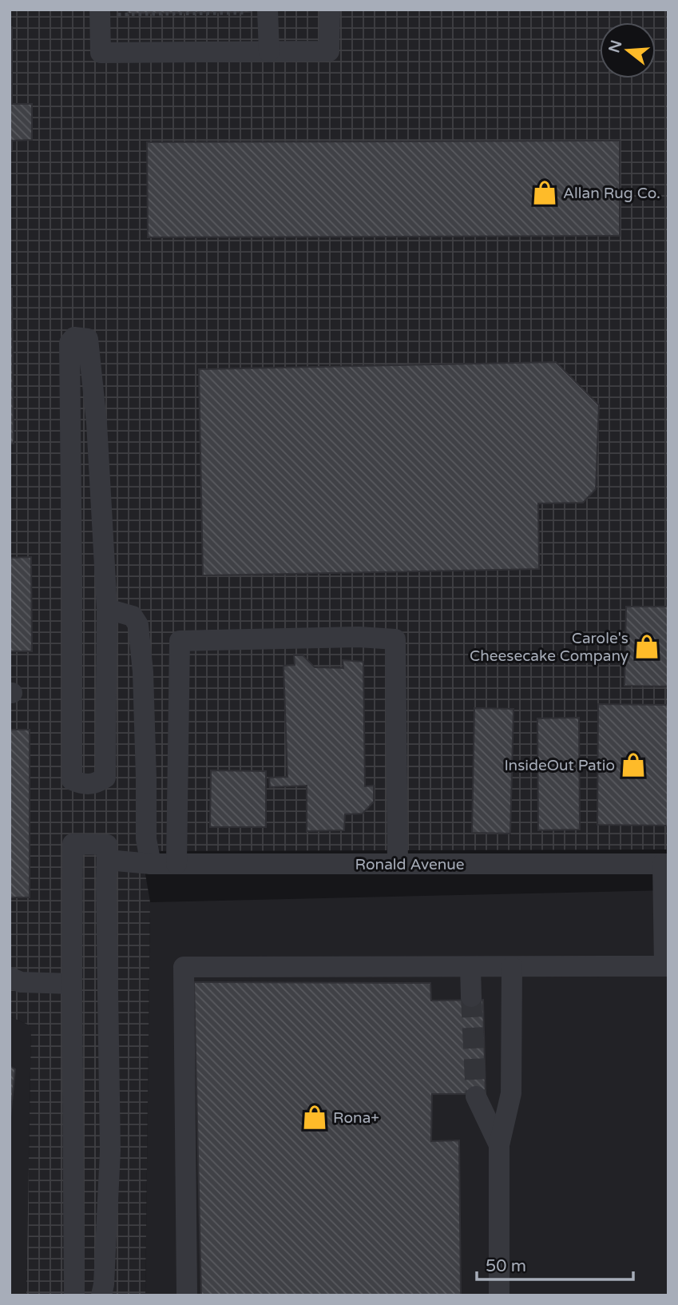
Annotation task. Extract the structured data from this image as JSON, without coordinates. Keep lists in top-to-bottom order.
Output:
{
  "streets": {
    "street": ["Ronald Avenue"]
  },
  "places": {
    "shop": [
      "Allan Rug Co.",
      "Carole's Cheesecake Company",
      "InsideOut Patio",
      "Rona+"
    ]
  },
  "scale_bar": "50 m",
  "north": "left"
}
